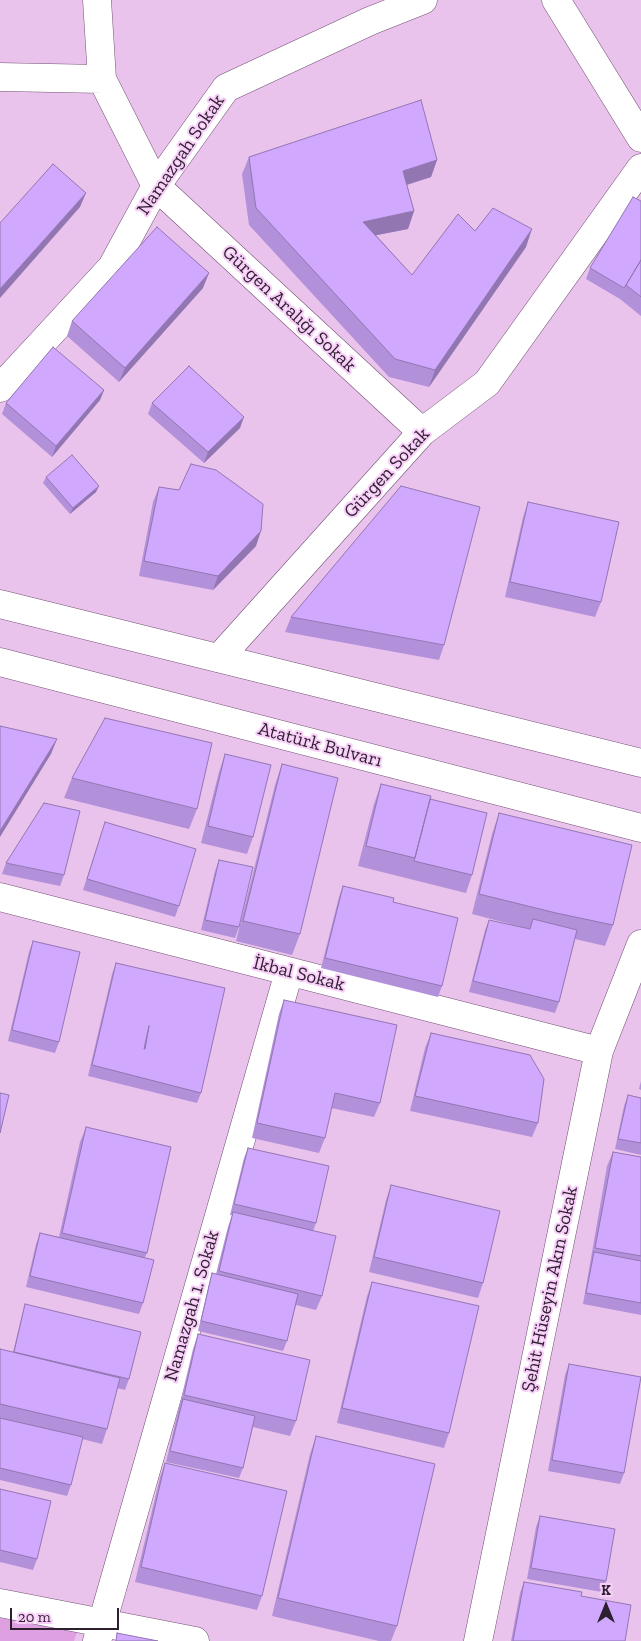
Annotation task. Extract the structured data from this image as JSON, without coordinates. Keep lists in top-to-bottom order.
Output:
{
  "streets": {
    "street": [
      "Namazgah Sokak",
      "Gürgen Aralığı Sokak",
      "Gürgen Sokak",
      "Atatürk Bulvarı",
      "İkbal Sokak",
      "Şehit Hüseyin Akın Sokak",
      "Namazgah 1. Sokak"
    ]
  },
  "crossings": [
    ["Namazgah Sokak", "Gürgen Aralığı Sokak"],
    ["Gürgen Aralığı Sokak", "Gürgen Sokak"],
    ["İkbal Sokak", "Şehit Hüseyin Akın Sokak"],
    ["İkbal Sokak", "Namazgah 1. Sokak"]
  ],
  "scale_bar": "20 m",
  "north": "top"
}
